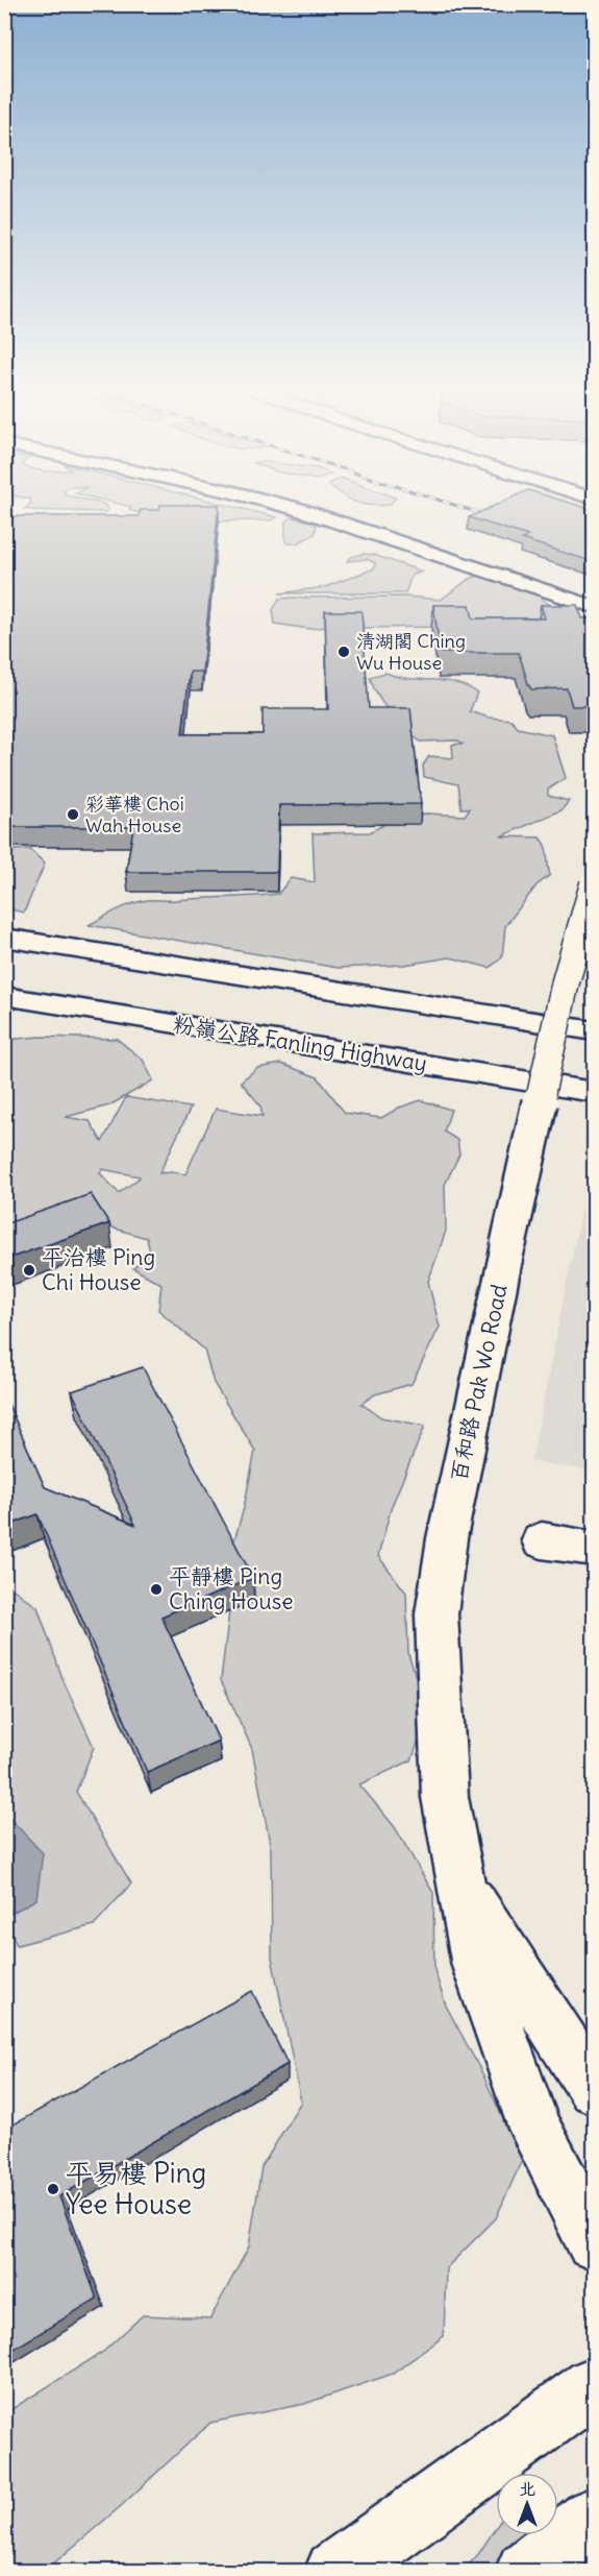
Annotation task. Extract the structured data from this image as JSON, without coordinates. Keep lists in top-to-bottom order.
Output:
{
  "streets": {
    "main road": ["粉嶺公路 Fanling Highway", "百和路 Pak Wo Road"]
  },
  "places": [
    "清湖閣 Ching Wu House",
    "彩華樓 Choi Wah House",
    "平治樓 Ping Chi House",
    "平靜樓 Ping Ching House",
    "平易樓 Ping Yee House"
  ],
  "north": "top"
}
